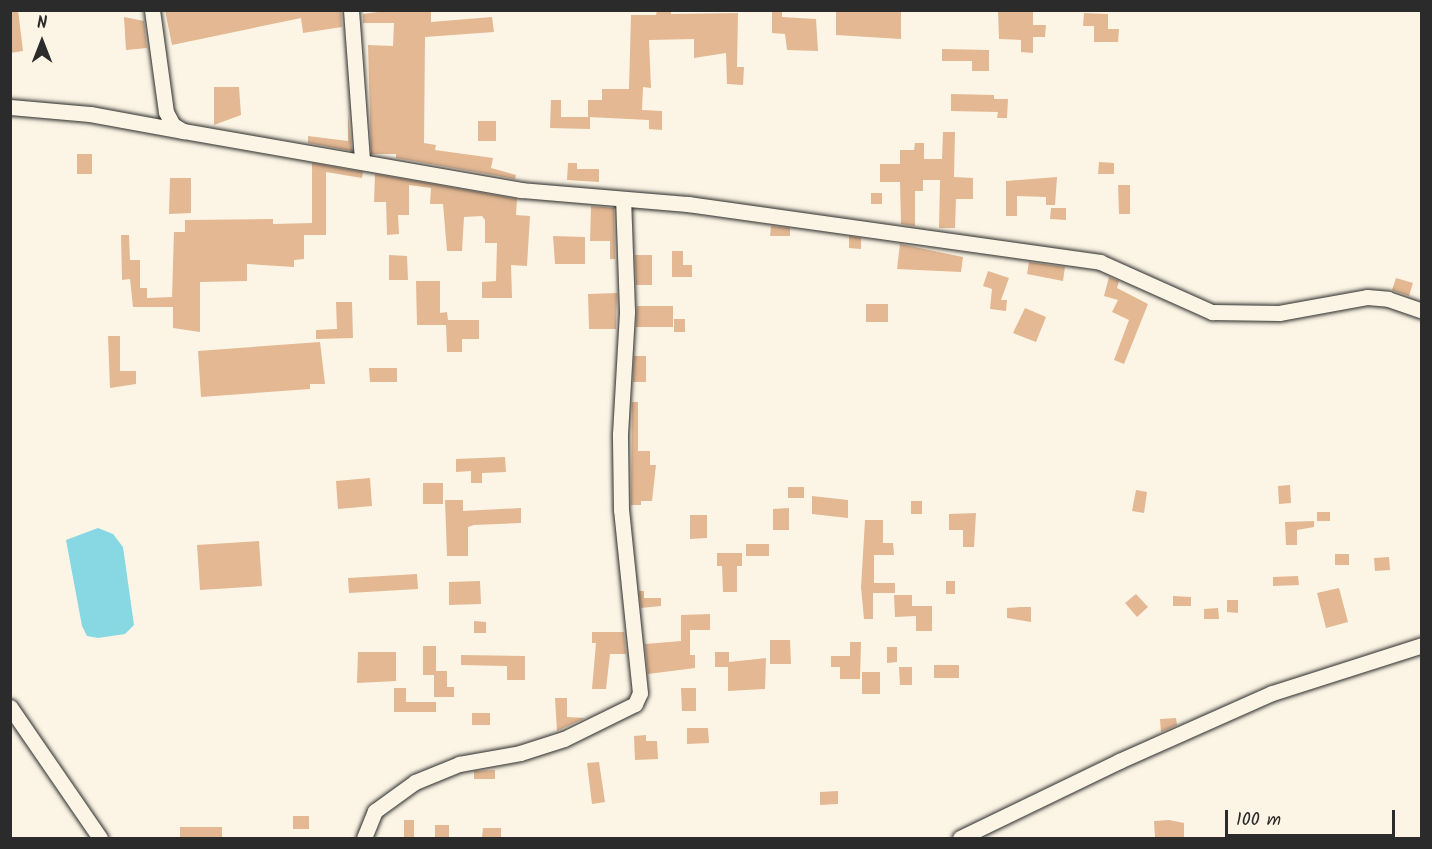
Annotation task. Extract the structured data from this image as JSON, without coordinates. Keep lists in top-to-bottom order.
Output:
{
  "scale_bar": "100 m",
  "north": "top"
}
